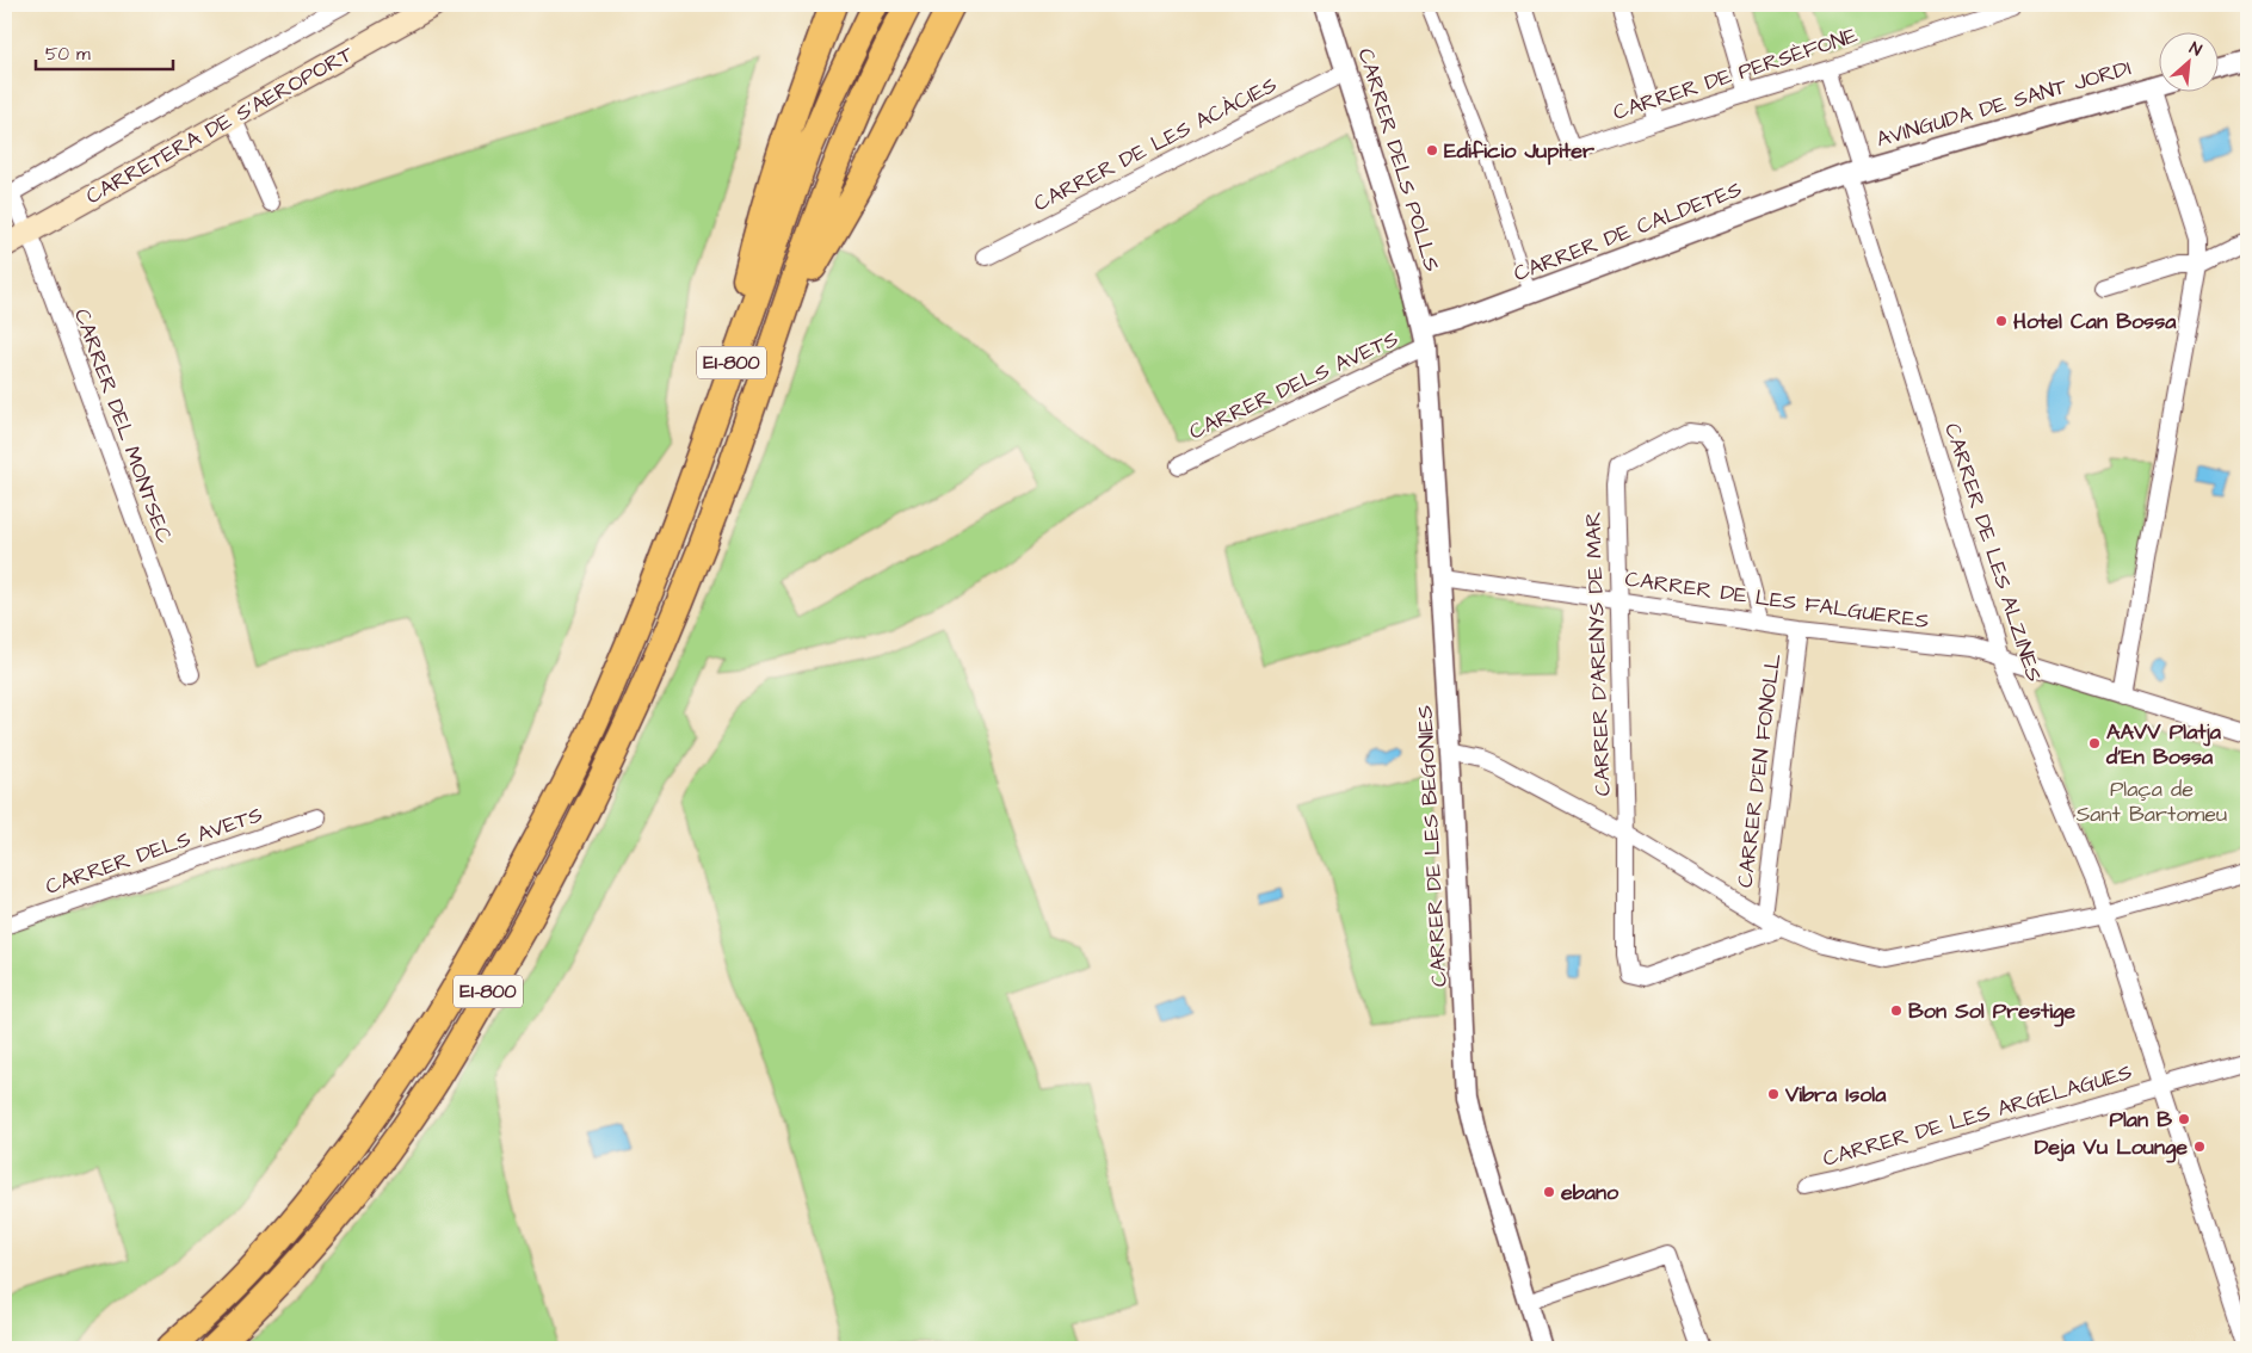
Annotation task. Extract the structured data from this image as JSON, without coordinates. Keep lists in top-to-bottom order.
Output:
{
  "streets": {
    "highway": ["EI-800"],
    "main road": ["CARRETERA DE S'AEROPORT"],
    "street": [
      "CARRER DE PERSÈFONE",
      "AVINGUDA DE SANT JORDI",
      "CARRER DE LES ACÀCIES",
      "CARRER DELS POLLS",
      "CARRER DE CALDETES",
      "CARRER DELS AVETS",
      "CARRER DEL MONTSEC",
      "CARRER DE LES ALZINES",
      "CARRER DE LES FALGUERES",
      "CARRER D'ARENYS DE MAR",
      "CARRER D'EN FONOLL",
      "CARRER DE LES BEGONIES",
      "CARRER DE LES ARGELAGUES"
    ]
  },
  "crossings": [
    ["CARRER DE PERSÈFONE", "CARRER DE LES ALZINES"],
    ["AVINGUDA DE SANT JORDI", "CARRER DE CALDETES"],
    ["AVINGUDA DE SANT JORDI", "CARRER DE LES ALZINES"],
    ["CARRETERA DE S'AEROPORT", "CARRER DEL MONTSEC"],
    ["CARRER DE LES ACÀCIES", "CARRER DELS POLLS"],
    ["CARRER DELS POLLS", "CARRER DE CALDETES"],
    ["CARRER DELS POLLS", "CARRER DELS AVETS"],
    ["CARRER DELS POLLS", "CARRER DE LES BEGONIES"],
    ["CARRER DE CALDETES", "CARRER DELS AVETS"],
    ["CARRER DE CALDETES", "CARRER DE LES ALZINES"],
    ["CARRER DE CALDETES", "CARRER DE LES BEGONIES"],
    ["CARRER DELS AVETS", "CARRER DE LES BEGONIES"],
    ["CARRER DE LES ALZINES", "CARRER DE LES FALGUERES"],
    ["CARRER DE LES ALZINES", "CARRER DE LES ARGELAGUES"],
    ["CARRER DE LES FALGUERES", "CARRER D'ARENYS DE MAR"],
    ["CARRER DE LES FALGUERES", "CARRER D'EN FONOLL"],
    ["CARRER DE LES FALGUERES", "CARRER DE LES BEGONIES"]
  ],
  "parks": ["Plaça de Sant Bartomeu"],
  "places": [
    "Edificio Jupiter",
    "Hotel Can Bossa",
    "AAVV Platja d'En Bossa",
    "Bon Sol Prestige",
    "Vibra Isola",
    "Plan B",
    "Deja Vu Lounge",
    "ebano"
  ],
  "scale_bar": "50 m",
  "north": "top right"
}
